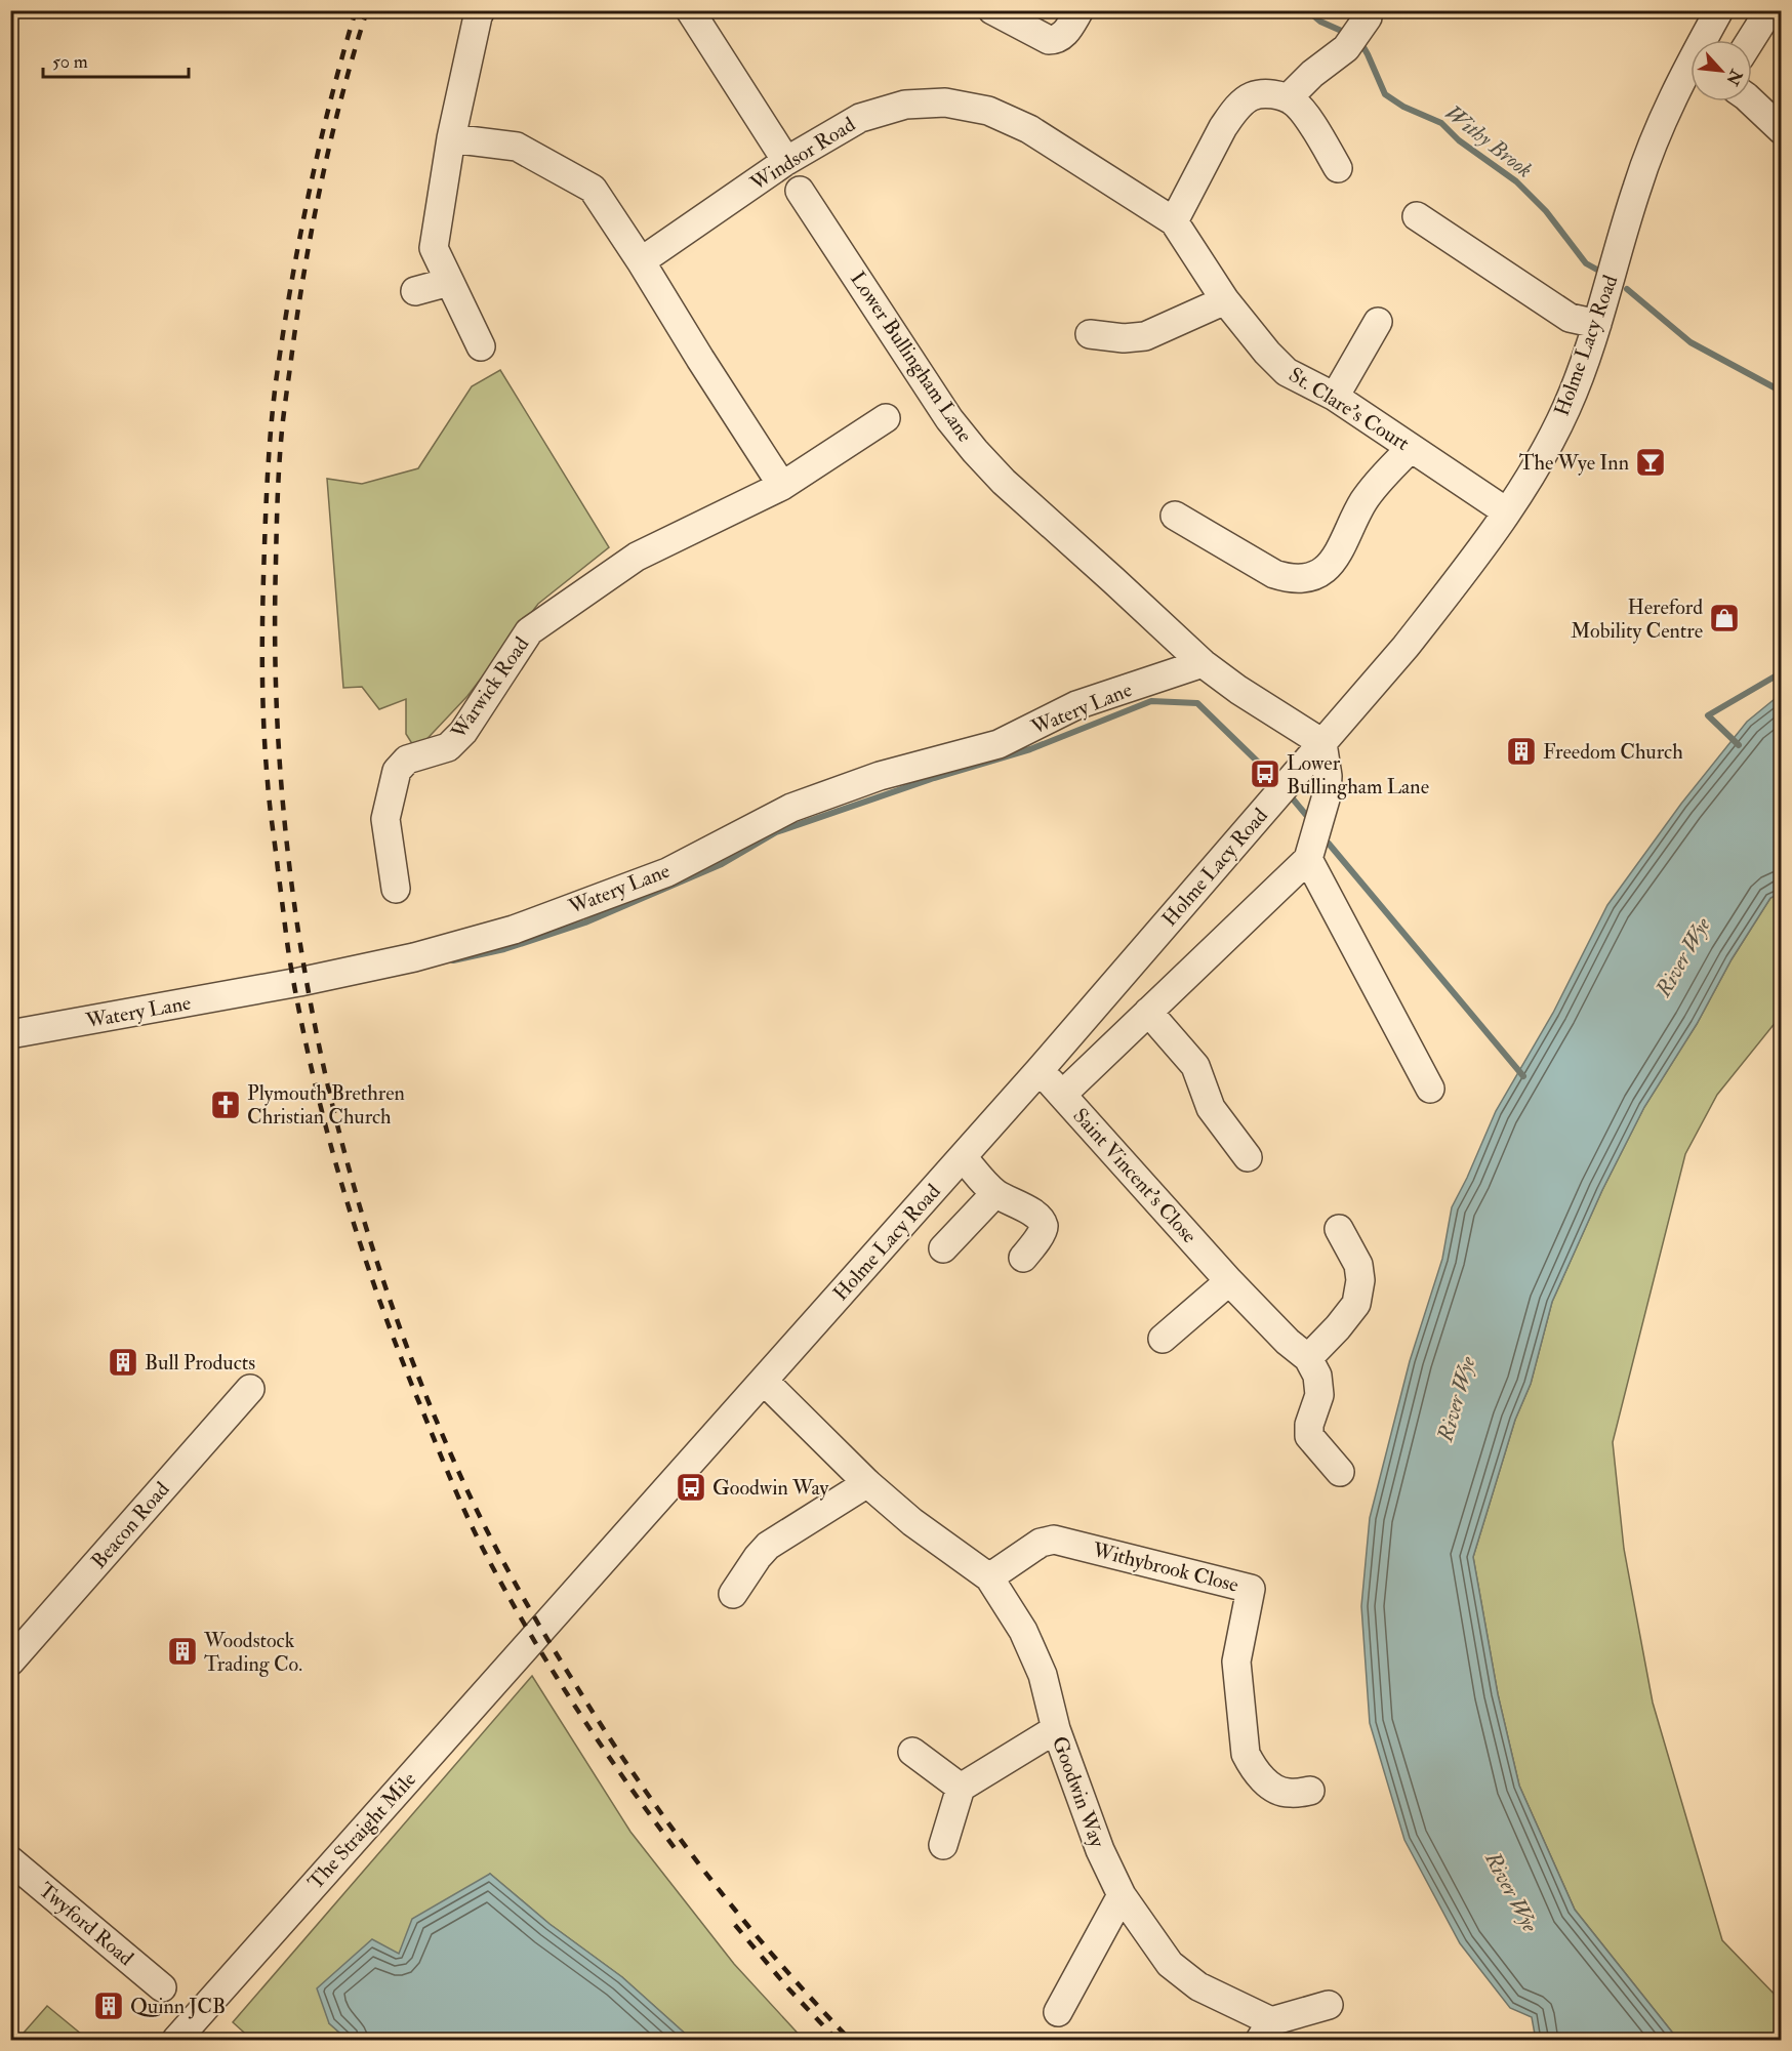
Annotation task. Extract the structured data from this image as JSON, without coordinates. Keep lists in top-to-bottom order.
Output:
{
  "streets": {
    "street": [
      "Windsor Road",
      "Holme Lacy Road",
      "Lower Bullingham Lane",
      "St. Clare's Court",
      "Warwick Road",
      "Watery Lane",
      "Saint Vincent's Close",
      "Beacon Road",
      "Withybrook Close",
      "Goodwin Way",
      "The Straight Mile",
      "Twyford Road"
    ]
  },
  "crossings": [
    ["Windsor Road", "St. Clare's Court"],
    ["Holme Lacy Road", "Lower Bullingham Lane"],
    ["Holme Lacy Road", "St. Clare's Court"],
    ["Holme Lacy Road", "Saint Vincent's Close"],
    ["Holme Lacy Road", "Goodwin Way"],
    ["Holme Lacy Road", "The Straight Mile"],
    ["Lower Bullingham Lane", "Watery Lane"],
    ["Withybrook Close", "Goodwin Way"]
  ],
  "water": ["Withy Brook", "River Wye"],
  "places": {
    "bar": ["The Wye Inn"],
    "shop": ["Hereford Mobility Centre"],
    "building": [
      "Freedom Church",
      "Bull Products",
      "Woodstock Trading Co.",
      "Quinn JCB"
    ],
    "bus stop": ["Lower Bullingham Lane", "Goodwin Way"],
    "church": ["Plymouth Brethren Christian Church"]
  },
  "scale_bar": "50 m",
  "north": "bottom right"
}
